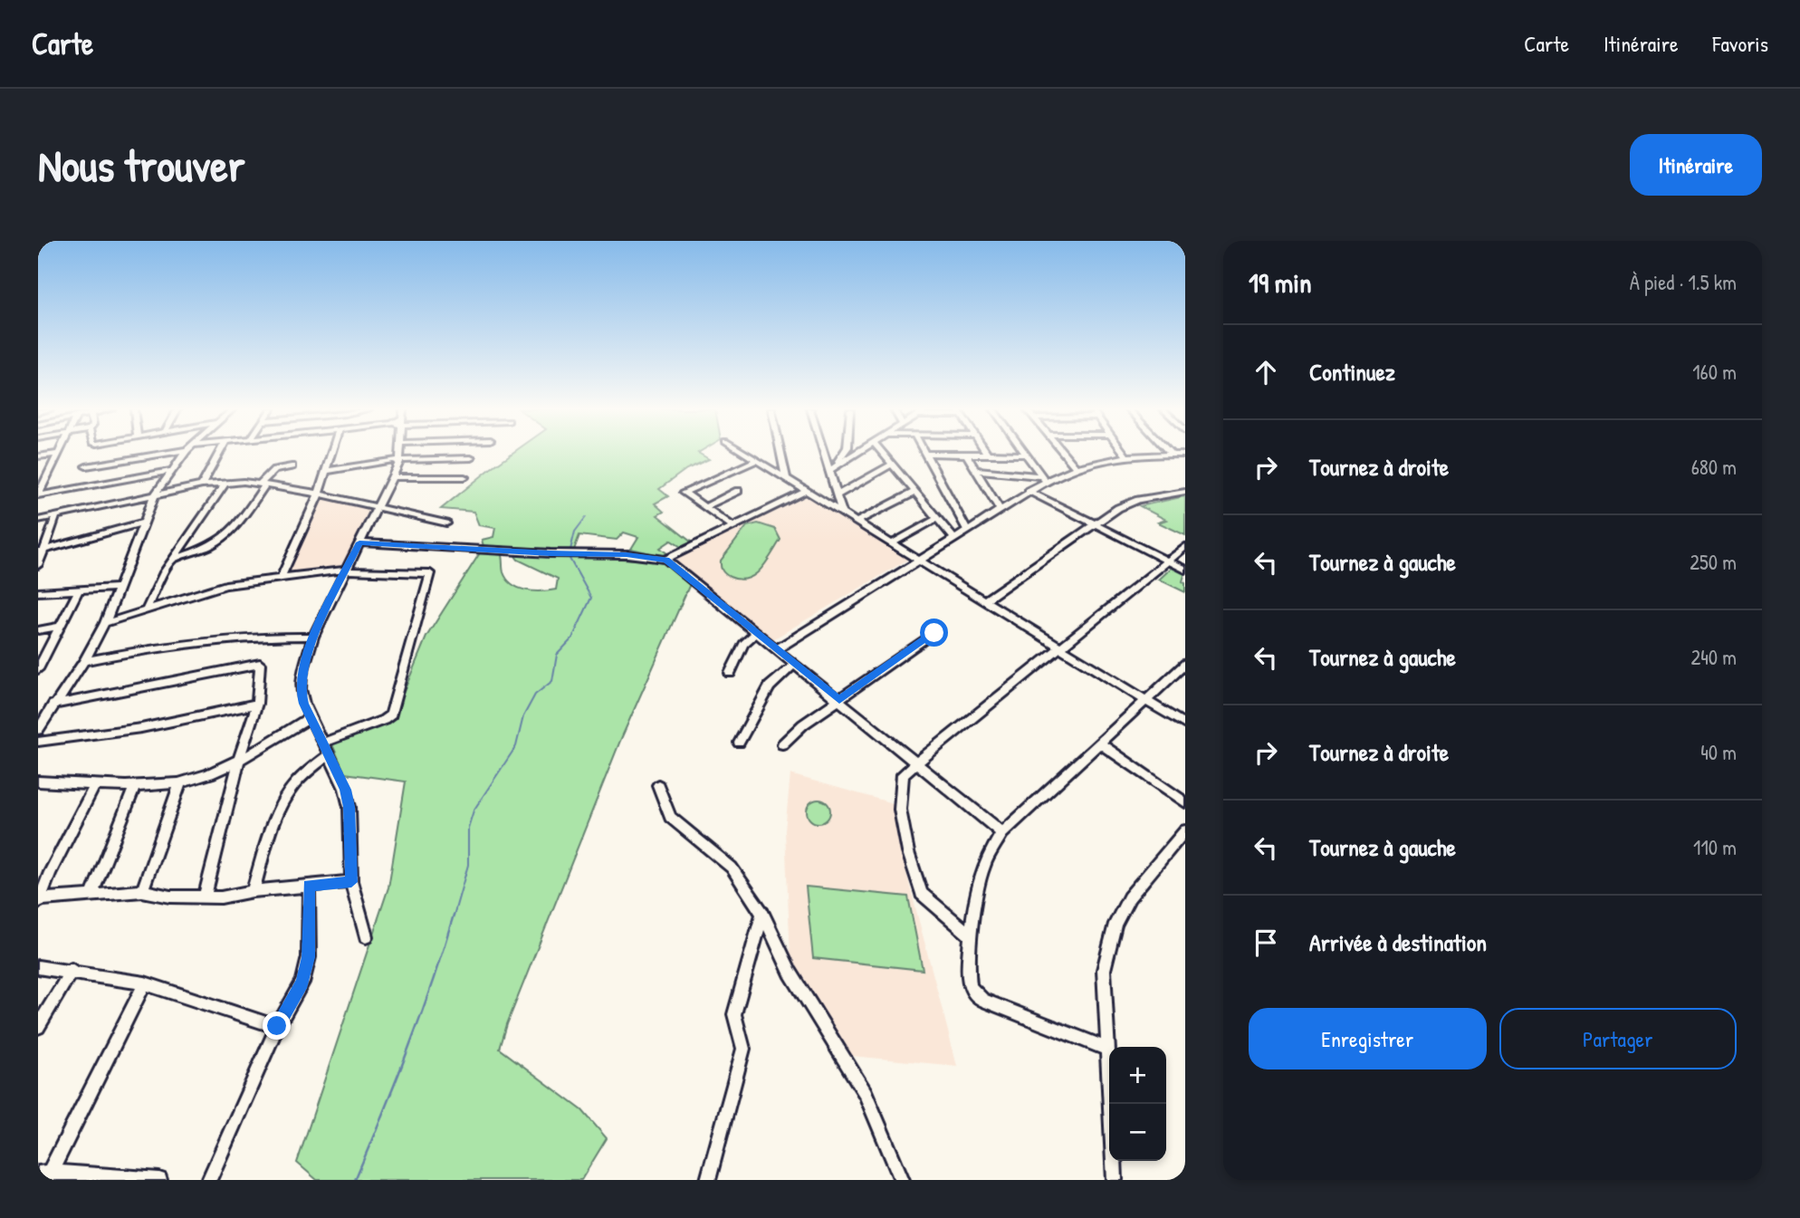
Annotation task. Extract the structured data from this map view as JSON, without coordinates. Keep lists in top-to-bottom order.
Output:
{
  "page": {
    "header": "Carte",
    "nav": ["Carte", "Itinéraire", "Favoris"],
    "buttons": [
      "Itinéraire",
      ["Enregistrer", "Partager"]
    ],
    "title": "Nous trouver",
    "heading": ["19 min", "À pied · 1.5 km"],
    "list": [
      ["Continuez", "160 m"],
      ["Tournez à droite", "680 m"],
      ["Tournez à gauche", "250 m"],
      ["Tournez à gauche", "240 m"],
      ["Tournez à droite", "40 m"],
      ["Tournez à gauche", "110 m"],
      "Arrivée à destination"
    ],
    "map_buttons": ["+", "−"]
  }
}
